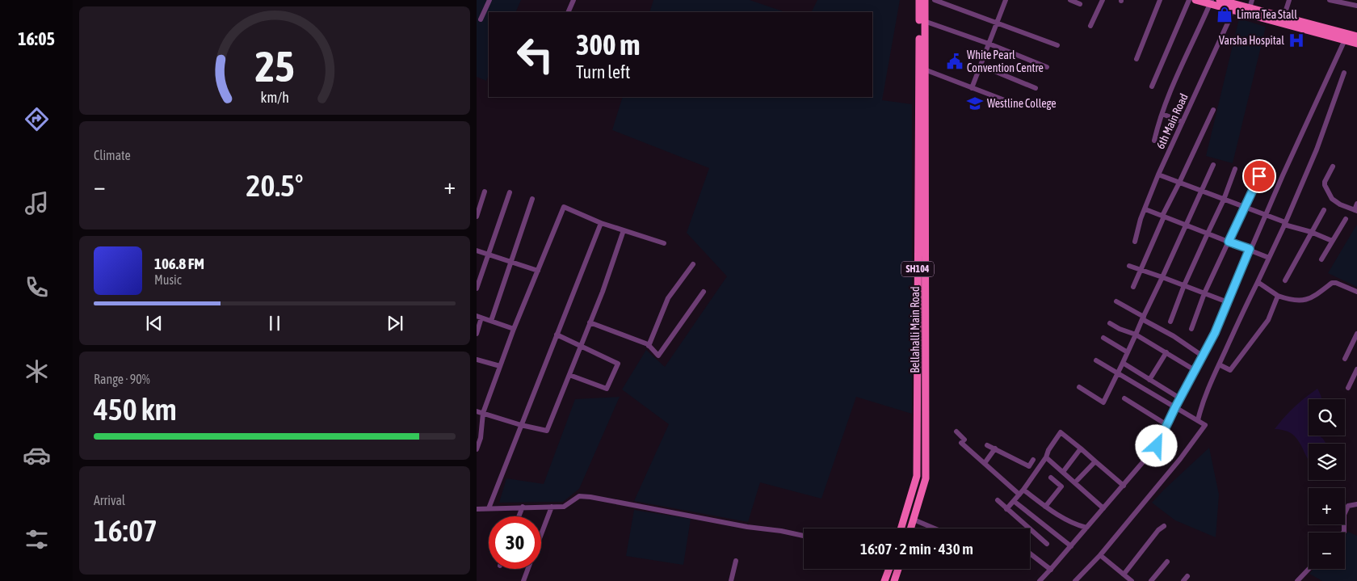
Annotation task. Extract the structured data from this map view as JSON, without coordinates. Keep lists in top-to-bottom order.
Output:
{
  "streets": {
    "main road": ["SH104", "Bellahalli Main Road"],
    "street": ["6th Main Road"]
  },
  "places": {
    "shop": ["Limra Tea Stall"],
    "hospital": ["Varsha Hospital"],
    "public building": ["White Pearl Convention Centre"],
    "school or university": ["Westline College"]
  },
  "page": {
    "tabs": "16:05",
    "turn": ["300 m", "Turn left"],
    "tile": [
      "Climate",
      ["Range · 90%", "450 km"],
      ["Arrival", "16:07"]
    ],
    "heat": ["−", "20.5°", "+"],
    "song": ["106.8 FM", "Music"],
    "map_buttons": ["+", "−"],
    "limit": "30",
    "trip": "16:07 · 2 min · 430 m",
    "gauge": ["25", "km/h"]
  }
}
